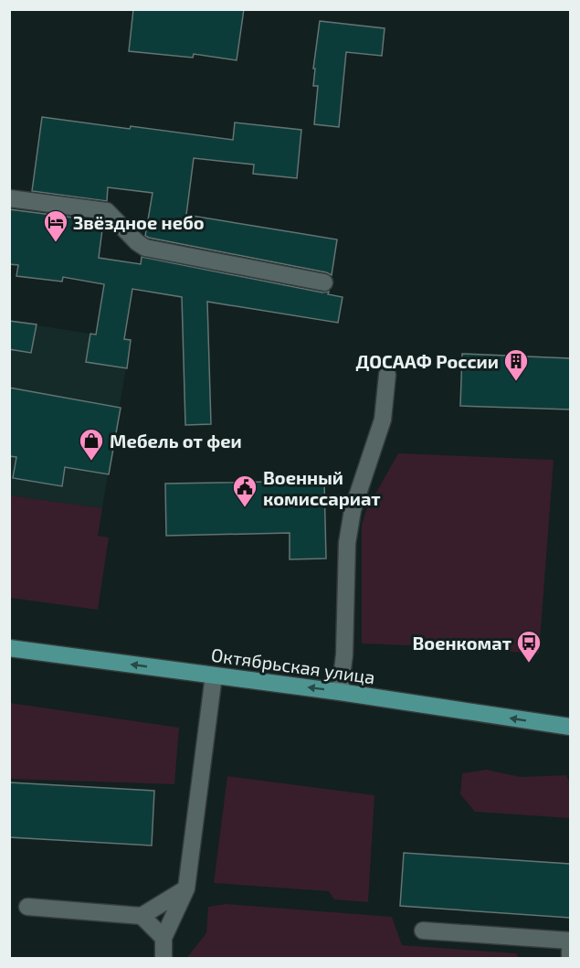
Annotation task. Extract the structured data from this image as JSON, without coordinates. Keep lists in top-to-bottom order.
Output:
{
  "streets": {
    "main road": ["Октябрьская улица"]
  },
  "one_way": ["Октябрьская улица"],
  "places": {
    "hotel": ["Звёздное небо"],
    "building": ["ДОСААФ России"],
    "shop": ["Мебель от феи"],
    "public building": ["Военный комиссариат"],
    "bus stop": ["Военкомат"]
  }
}
